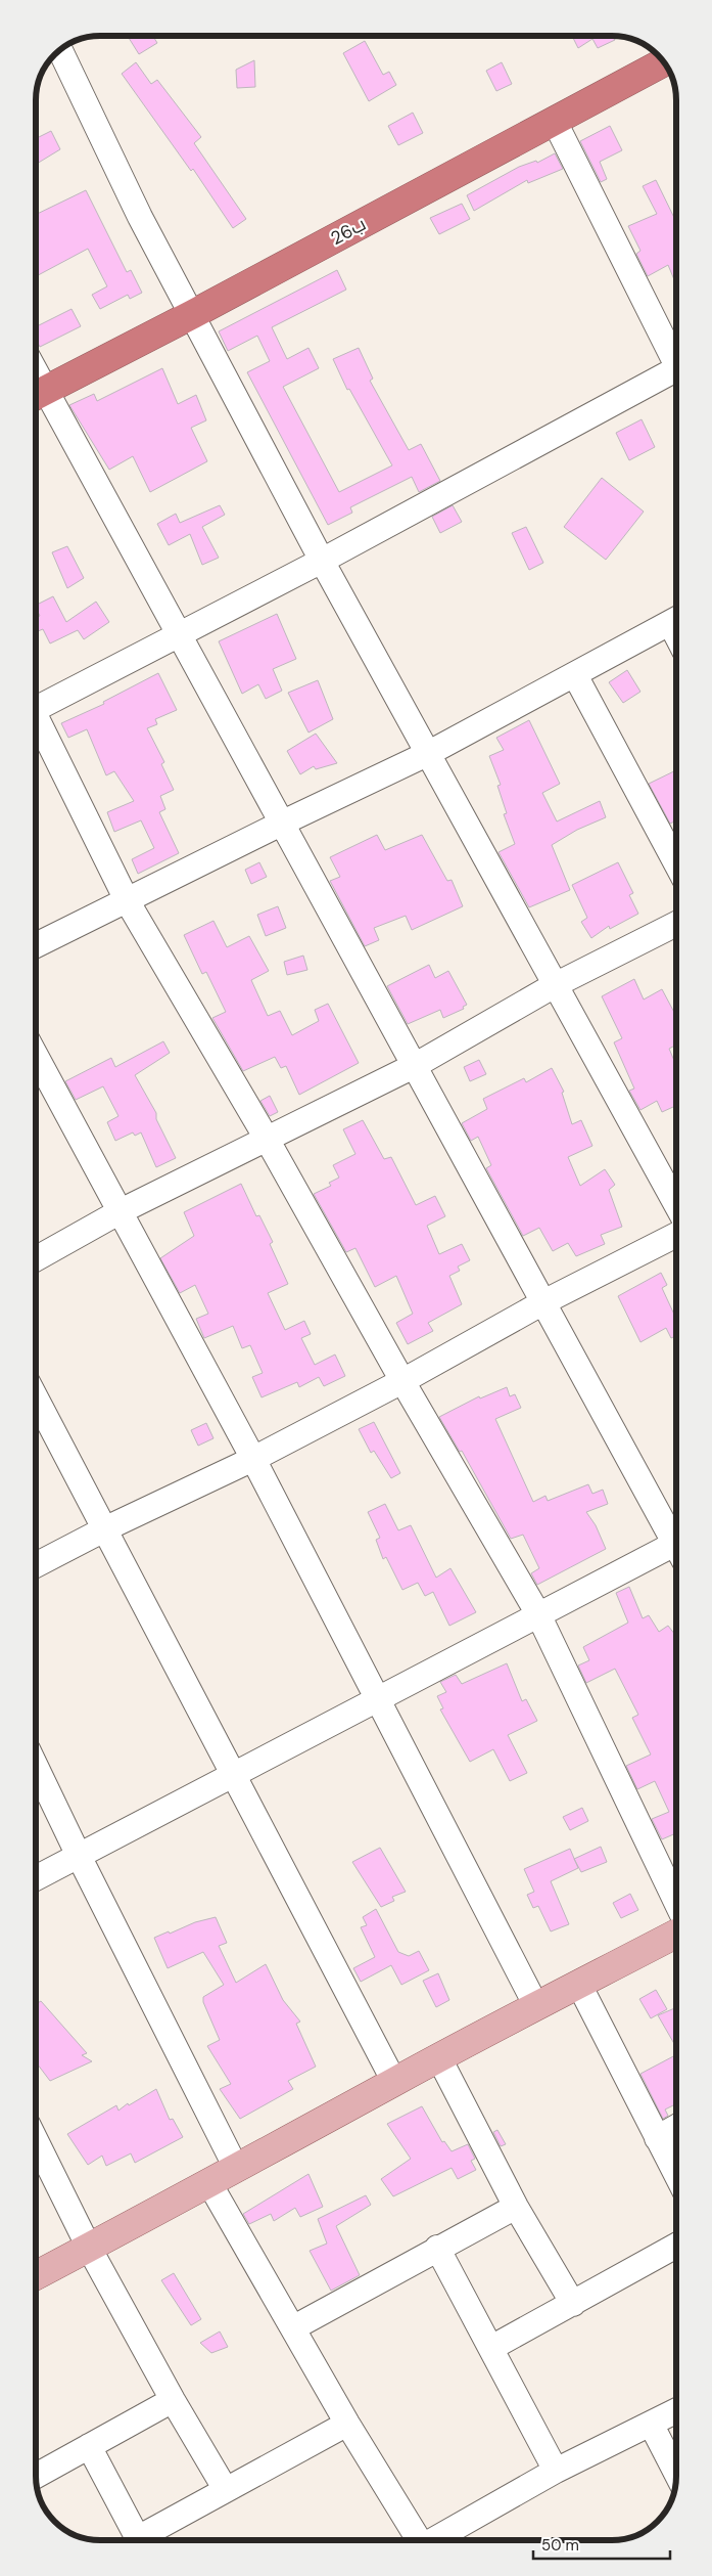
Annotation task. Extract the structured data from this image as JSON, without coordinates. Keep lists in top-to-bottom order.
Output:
{
  "streets": {
    "highway": ["26ب"]
  },
  "scale_bar": "50 m"
}
